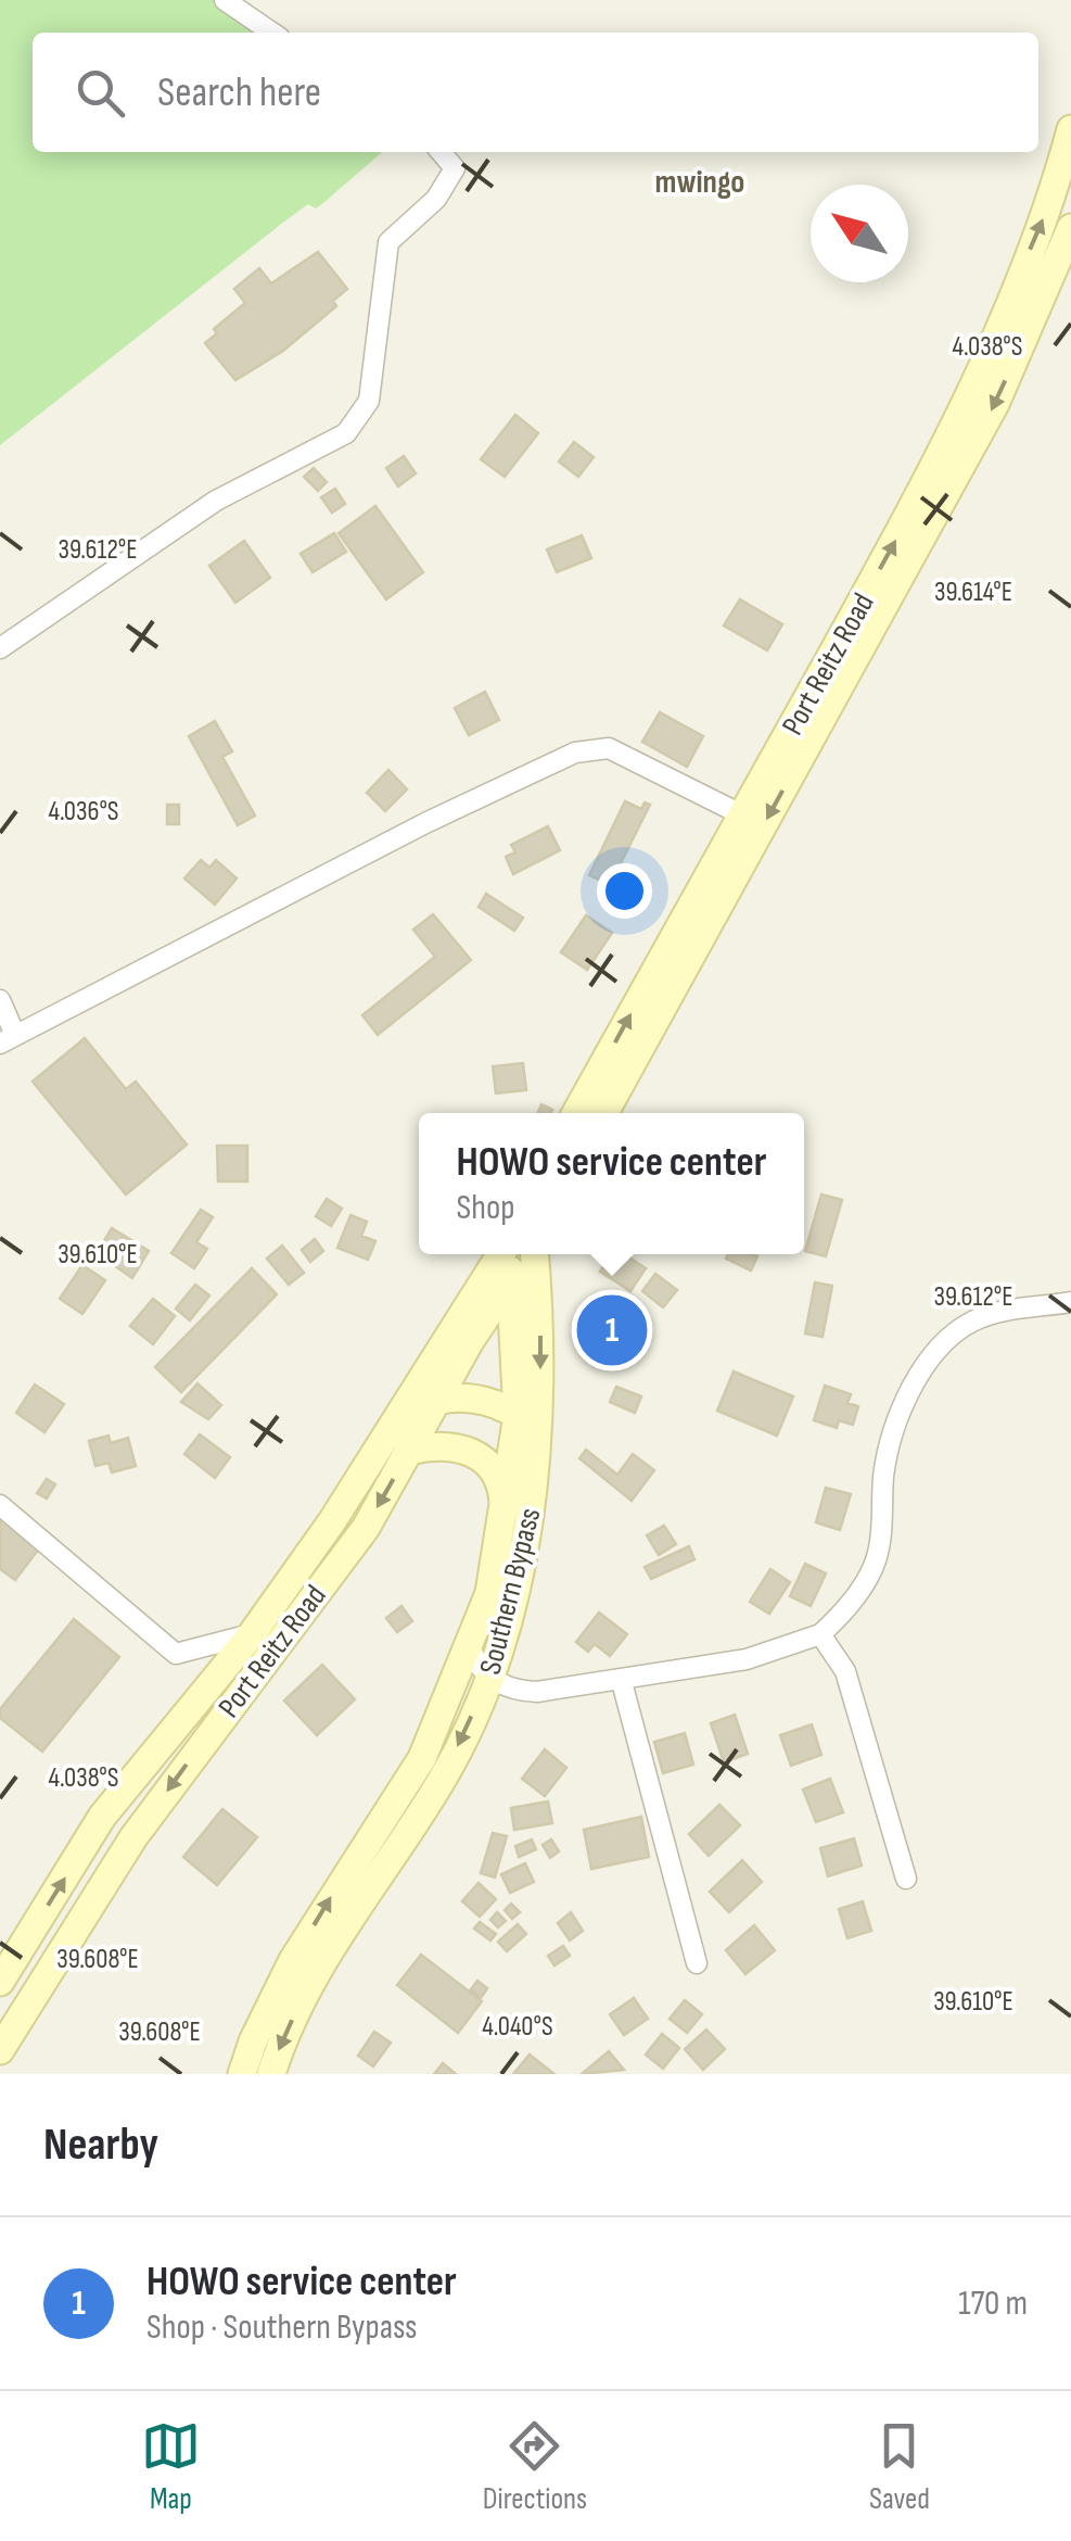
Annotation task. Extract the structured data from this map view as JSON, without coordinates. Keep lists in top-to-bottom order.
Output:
{
  "streets": {
    "main road": ["Port Reitz Road", "Southern Bypass"]
  },
  "districts": ["mwingo"],
  "north": "top left",
  "page": {
    "search": "Search here",
    "popup": ["HOWO service center", "Shop"],
    "pins": "1",
    "heading": "Nearby",
    "list": [
      {
        "mark": "1",
        "name": "HOWO service center",
        "note": "Shop · Southern Bypass",
        "value": "170 m"
      }
    ],
    "nav": ["Map", "Directions", "Saved"]
  },
  "coordinates": [
    "4.038°S",
    "39.612°E",
    "39.614°E",
    "4.036°S",
    "39.610°E",
    "39.608°E",
    "4.040°S"
  ]
}
